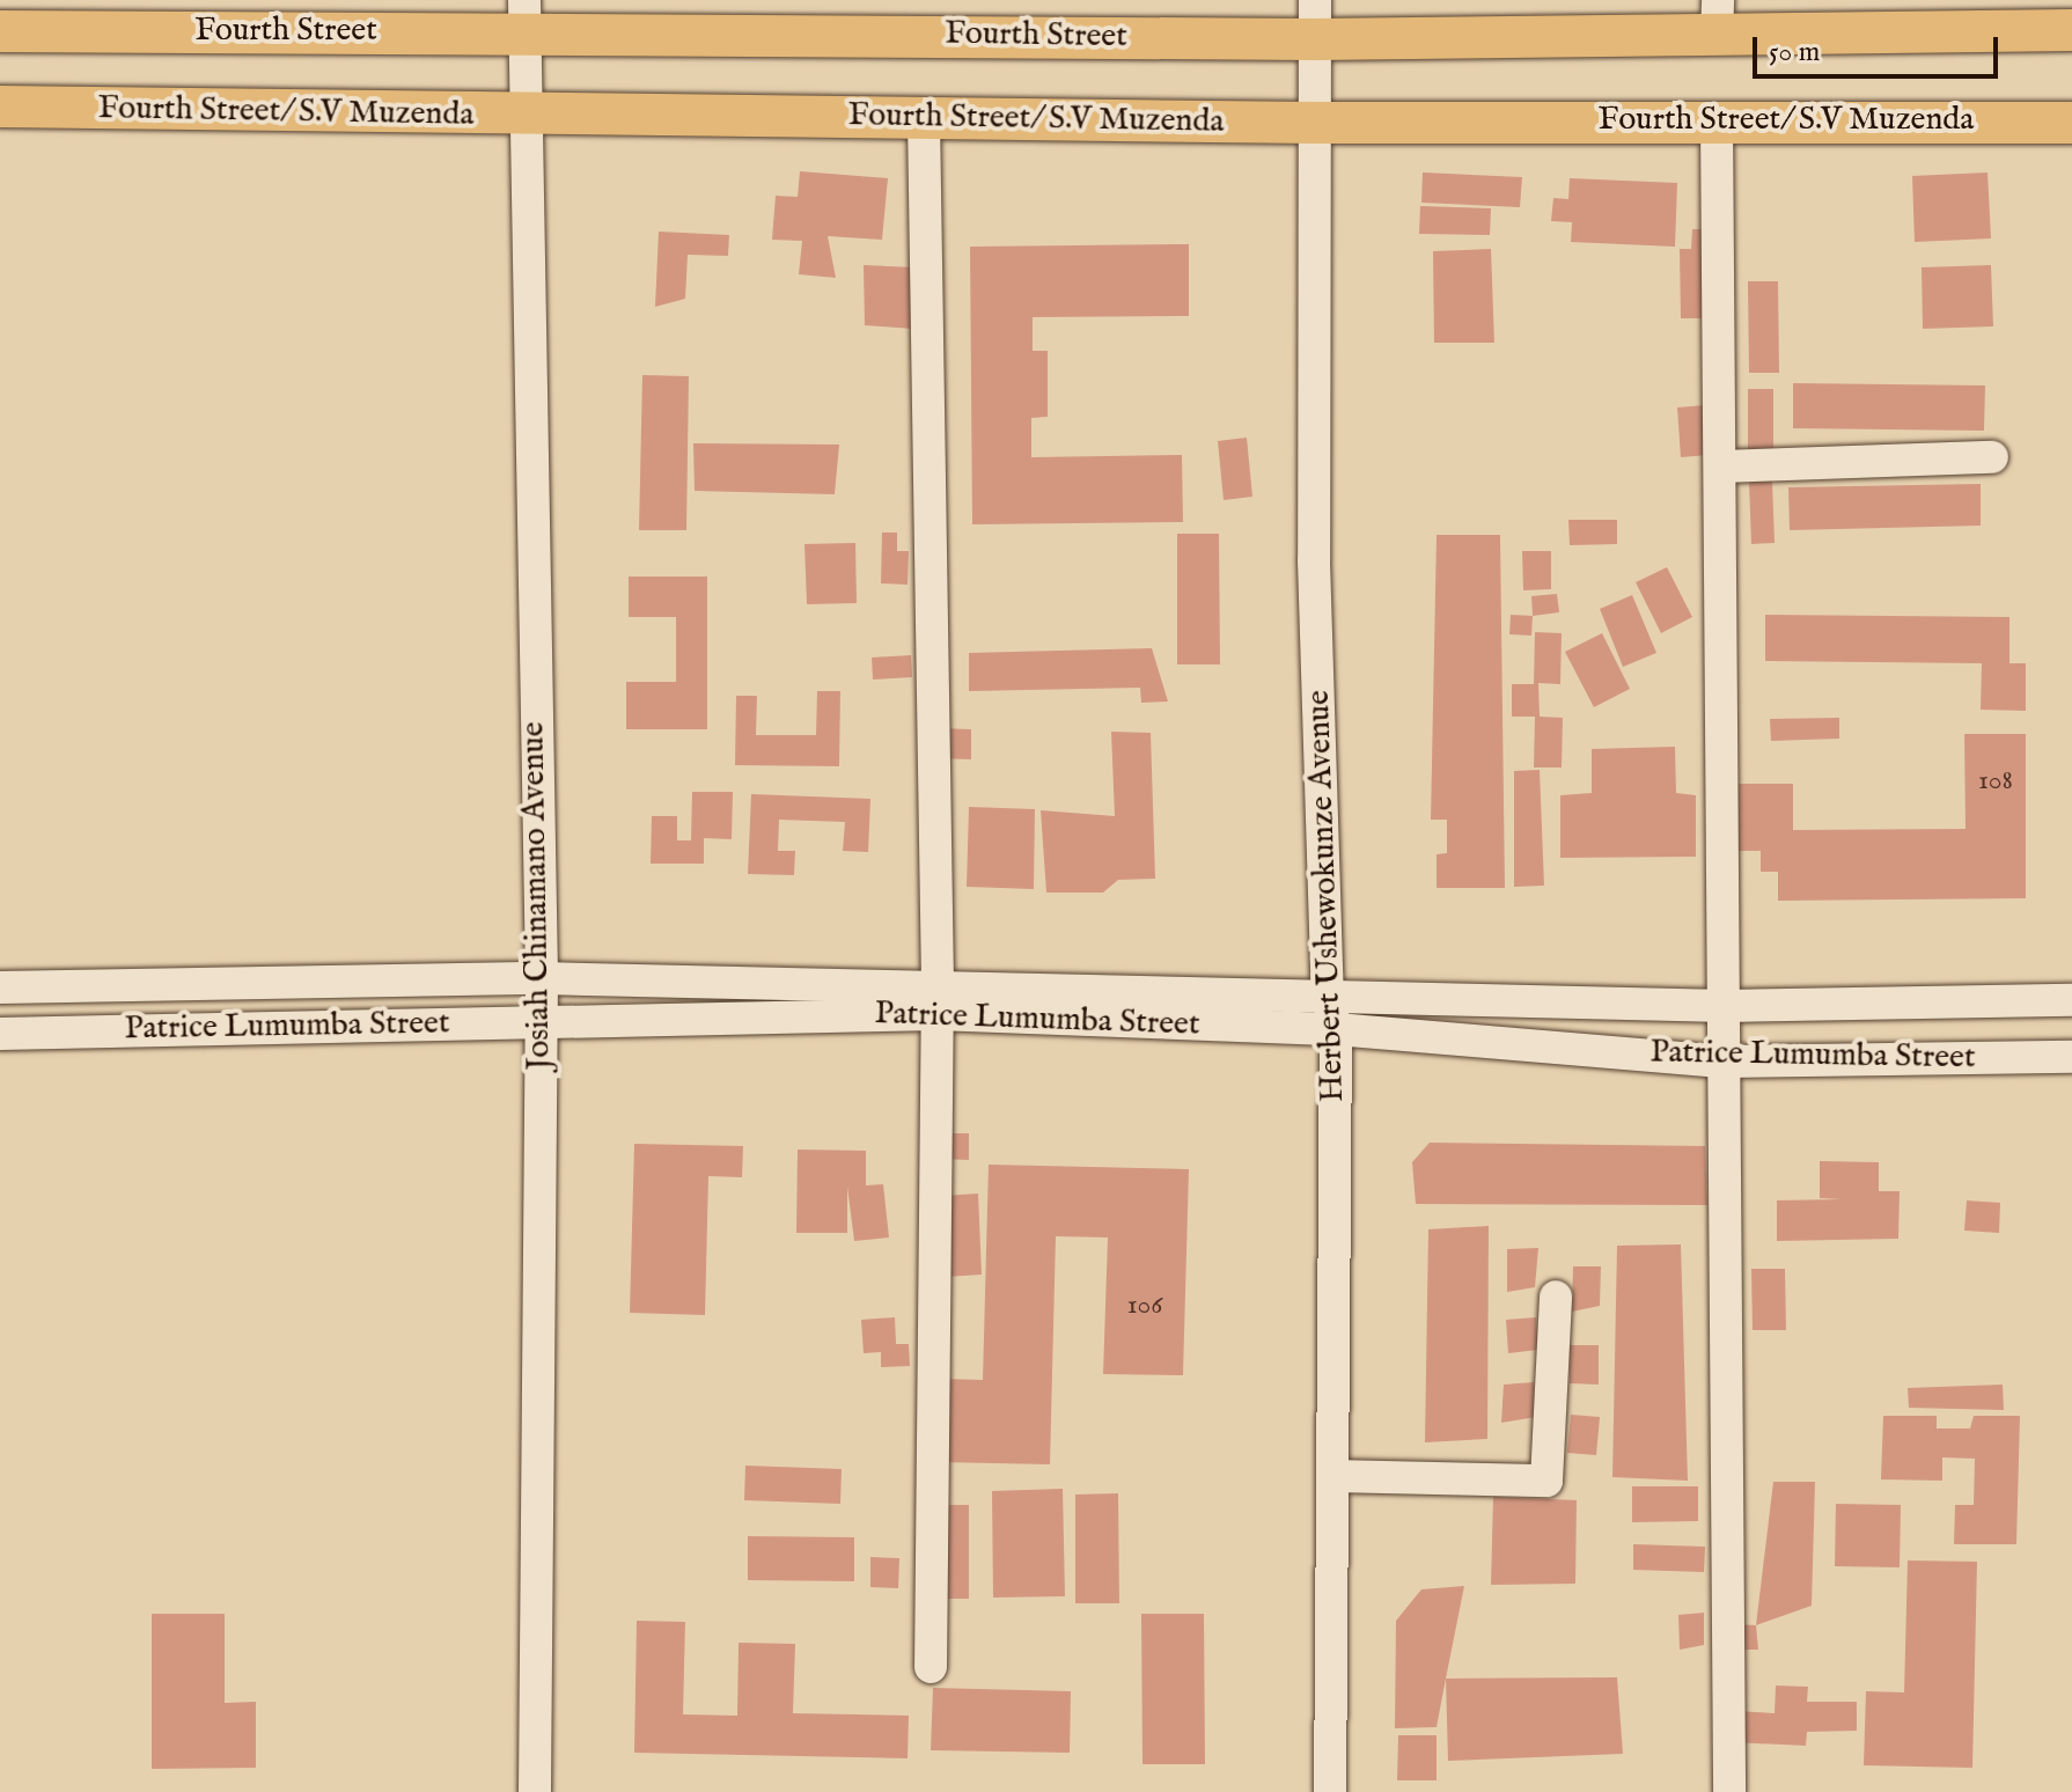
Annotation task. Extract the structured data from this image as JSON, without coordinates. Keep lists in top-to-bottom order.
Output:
{
  "streets": {
    "main road": ["Fourth Street", "Fourth Street/ S.V Muzenda"],
    "street": ["Josiah Chinamano Avenue", "Herbert Ushewokunze Avenue", "Patrice Lumumba Street"]
  },
  "crossings": [
    ["Fourth Street", "Josiah Chinamano Avenue"],
    ["Fourth Street", "Herbert Ushewokunze Avenue"],
    ["Fourth Street/ S.V Muzenda", "Josiah Chinamano Avenue"],
    ["Fourth Street/ S.V Muzenda", "Herbert Ushewokunze Avenue"],
    ["Josiah Chinamano Avenue", "Patrice Lumumba Street"],
    ["Herbert Ushewokunze Avenue", "Patrice Lumumba Street"]
  ],
  "house_numbers": ["108", "106"],
  "scale_bar": "50 m"
}
